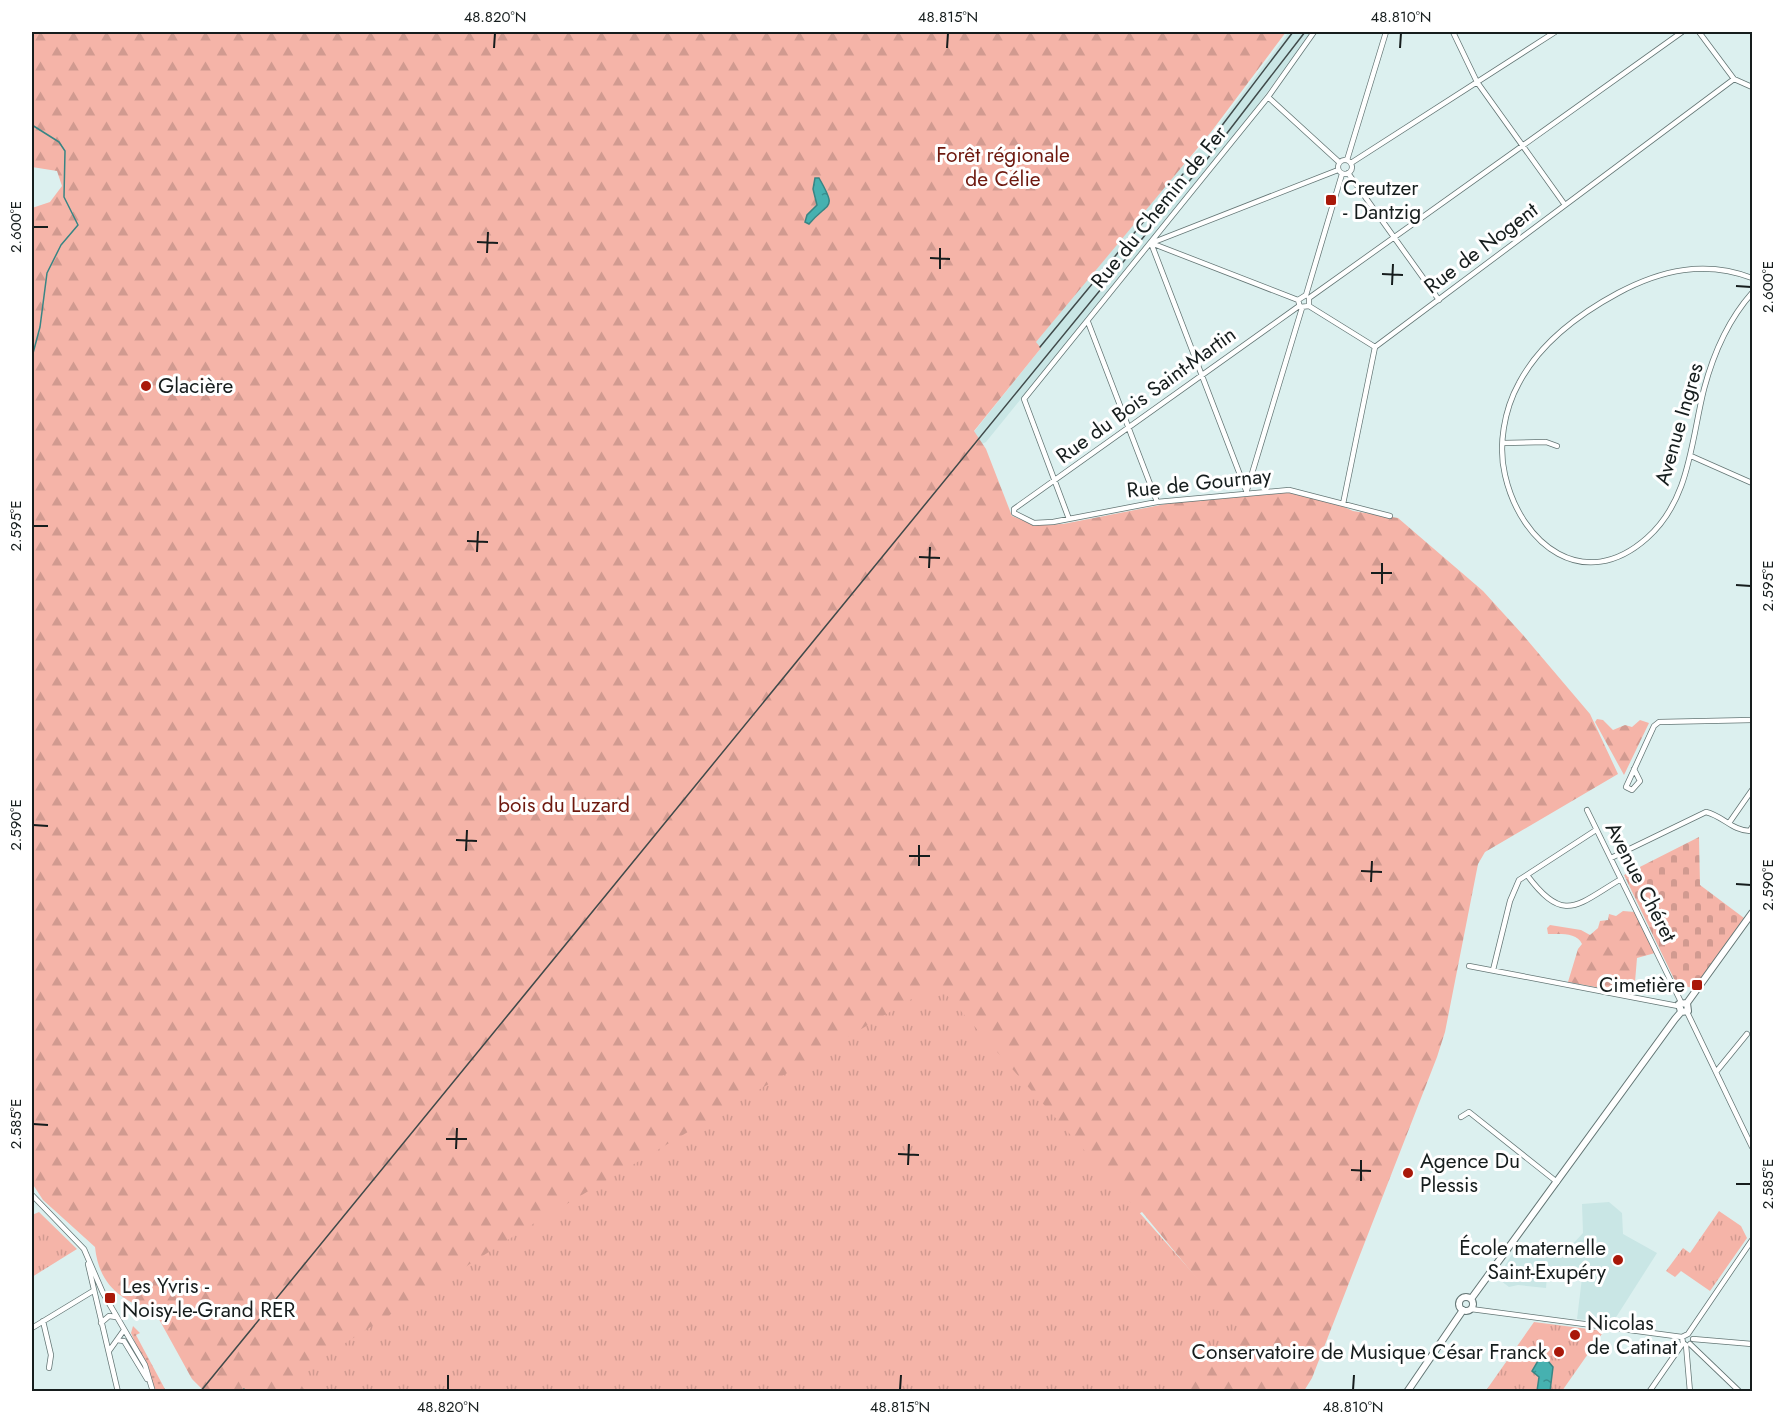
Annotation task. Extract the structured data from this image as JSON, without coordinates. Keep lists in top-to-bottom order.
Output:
{
  "streets": {
    "street": [
      "Rue du Chemin de Fer",
      "Rue de Nogent",
      "Rue du Bois Saint-Martin",
      "Avenue Ingres",
      "Rue de Gournay",
      "Avenue Chéret"
    ]
  },
  "crossings": [
    ["Rue du Chemin de Fer", "Rue du Bois Saint-Martin"],
    ["Rue du Bois Saint-Martin", "Rue de Gournay"]
  ],
  "parks": ["Forêt régionale de Célie", "bois du Luzard"],
  "places": {
    "transit": ["Creutzer - Dantzig", "Cimetière", "Les Yvris - Noisy-le-Grand RER"],
    "other": [
      "Glacière",
      "Agence Du Plessis",
      "École maternelle Saint-Exupéry",
      "Nicolas de Catinat",
      "Conservatoire de Musique César Franck"
    ]
  },
  "coordinates": [
    "48.820°N",
    "48.815°N",
    "48.810°N",
    "2.600°E",
    "2.595°E",
    "2.590°E",
    "2.585°E"
  ]
}
